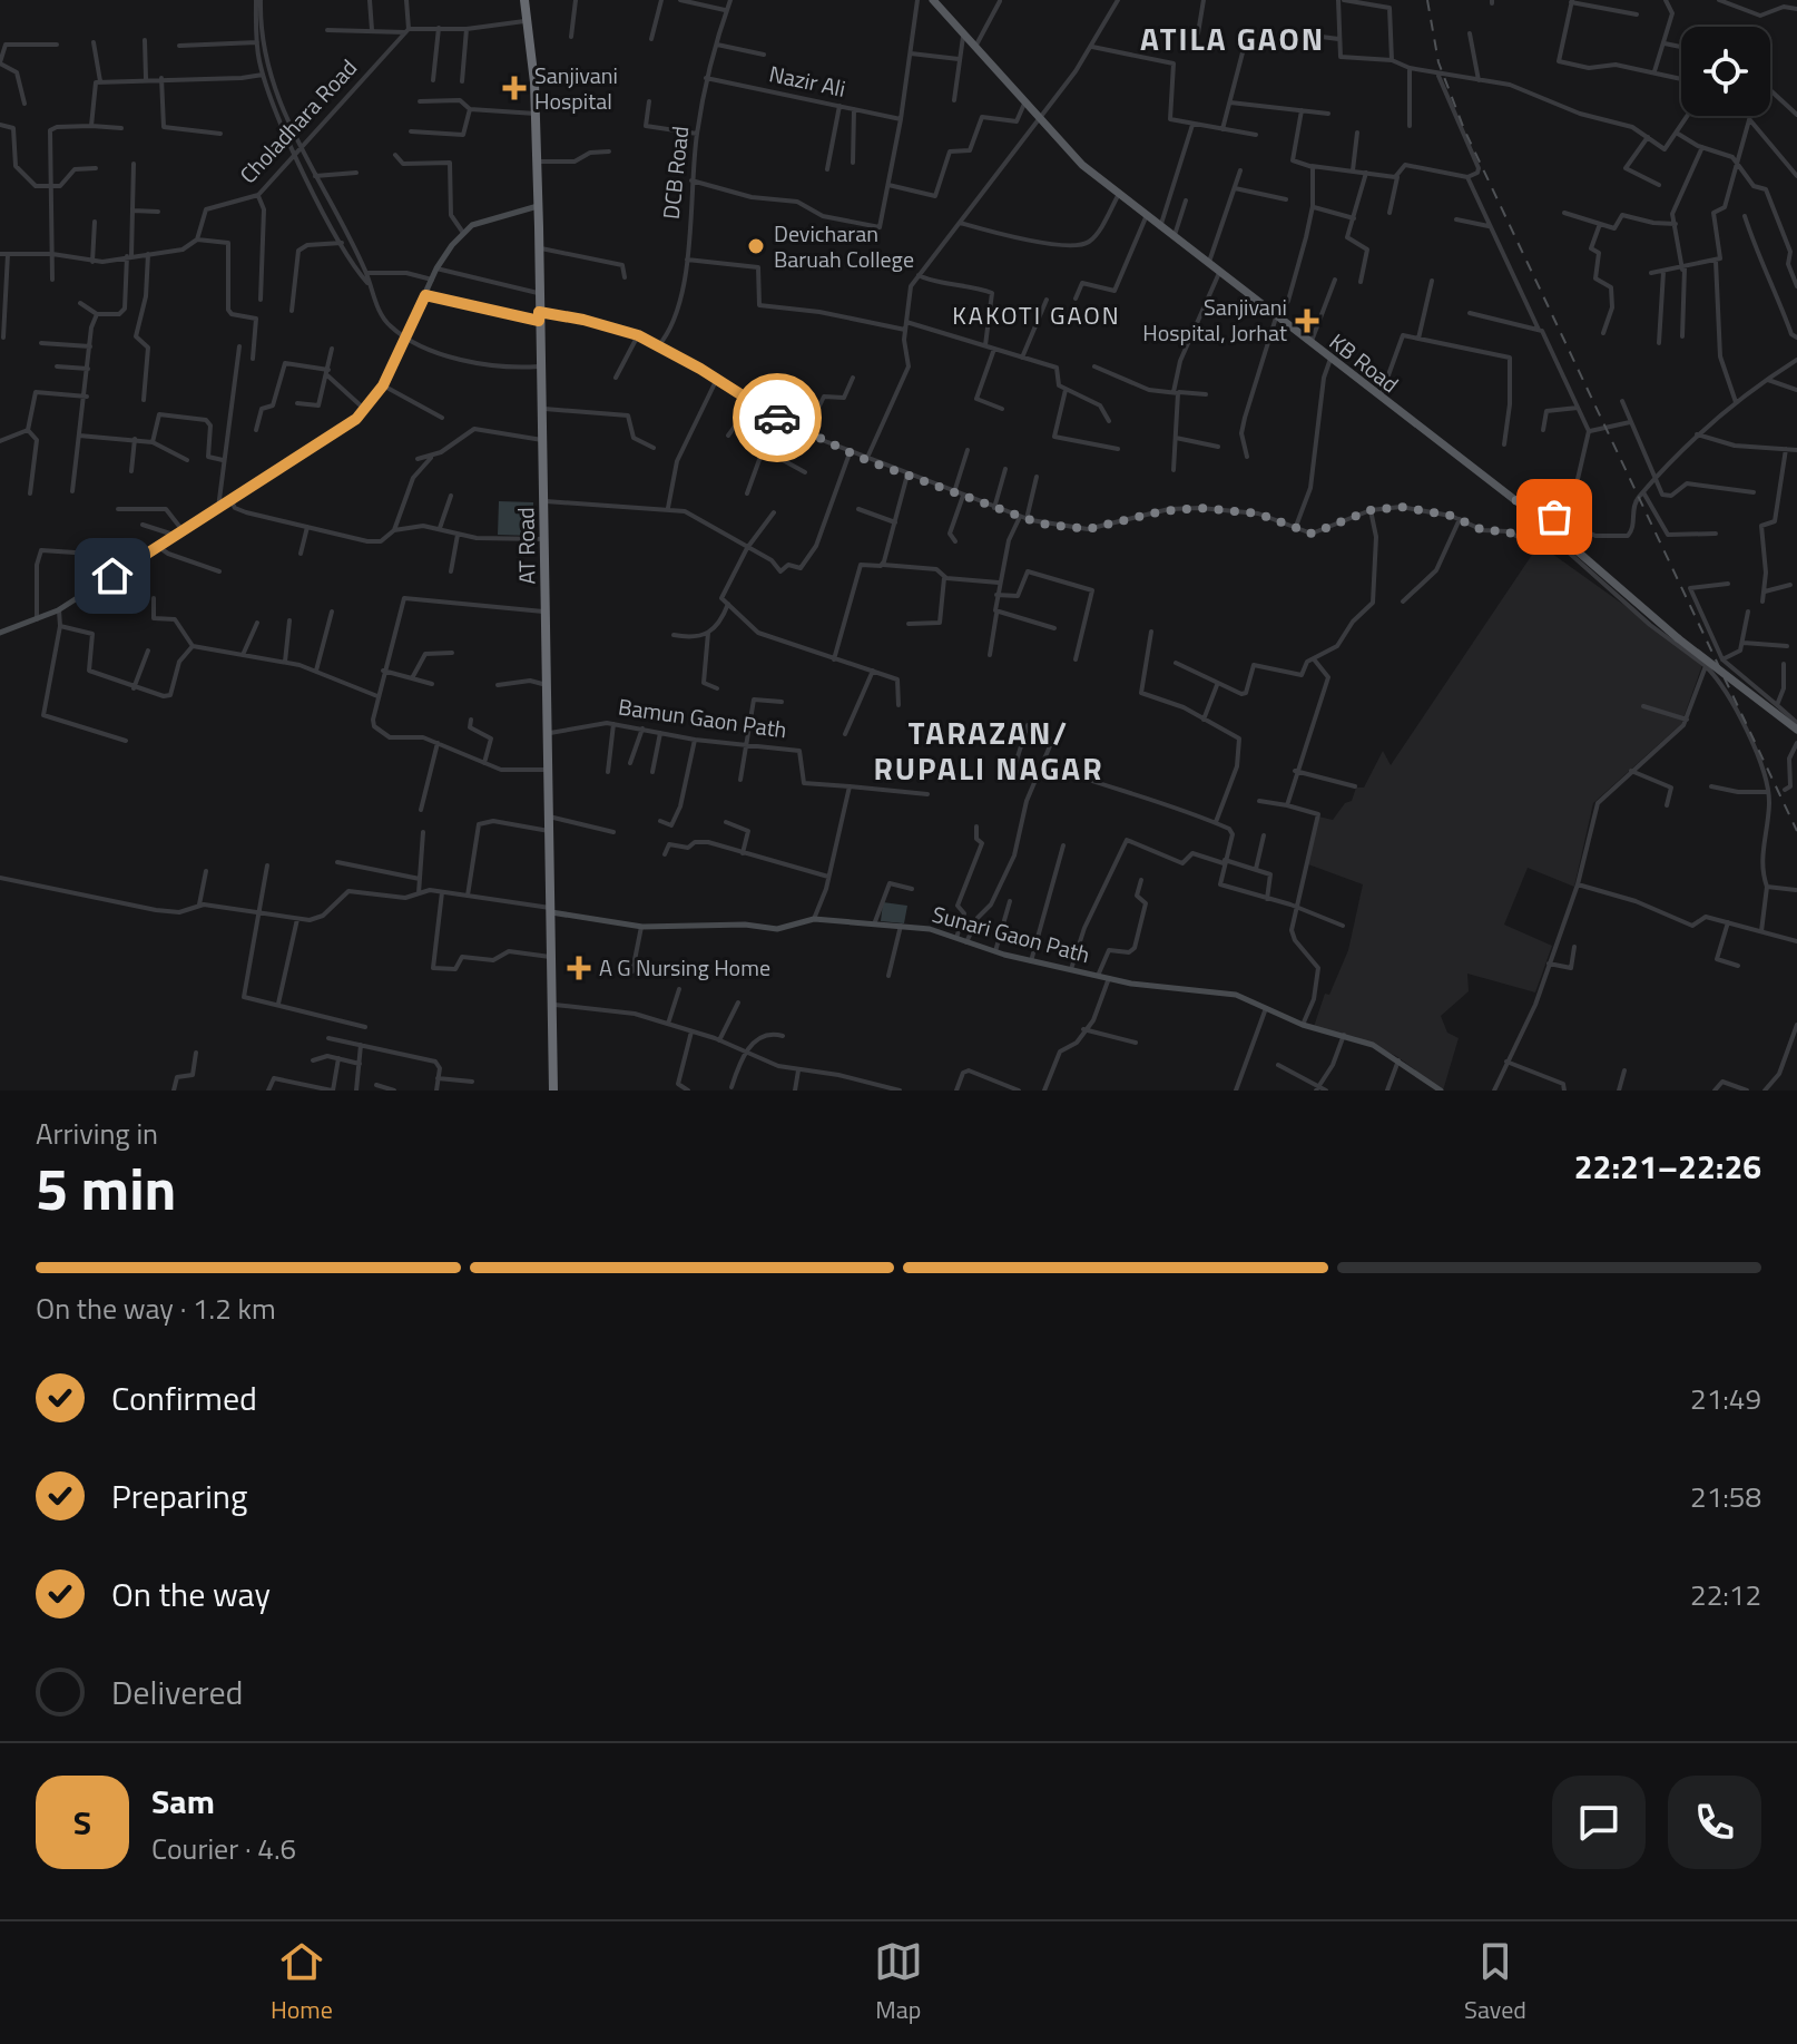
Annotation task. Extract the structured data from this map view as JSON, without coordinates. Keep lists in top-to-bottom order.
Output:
{
  "streets": {
    "highway": ["AT Road"],
    "main road": ["KB Road"],
    "street": [
      "Nazir Ali",
      "Choladhara Road",
      "DCB Road",
      "Bamun Gaon Path",
      "Sunari Gaon Path"
    ]
  },
  "crossings": [
    ["Nazir Ali", "DCB Road"],
    ["AT Road", "Bamun Gaon Path"],
    ["AT Road", "Sunari Gaon Path"]
  ],
  "districts": ["ATILA GAON", "KAKOTI GAON", "TARAZAN/ RUPALI NAGAR"],
  "places": {
    "health": ["Sanjivani Hospital", "Sanjivani Hospital, Jorhat", "A G Nursing Home"],
    "other": ["Devicharan Baruah College"]
  },
  "page": {
    "heading": ["5 min", "Arriving in", "22:21–22:26"],
    "panel": ["Sam", "Courier · 4.6"],
    "bar": "On the way · 1.2 km",
    "list": [
      ["Confirmed", "21:49"],
      ["Preparing", "21:58"],
      ["On the way", "22:12"],
      "Delivered"
    ],
    "round": "S",
    "tabs": ["Home", "Map", "Saved"]
  }
}
